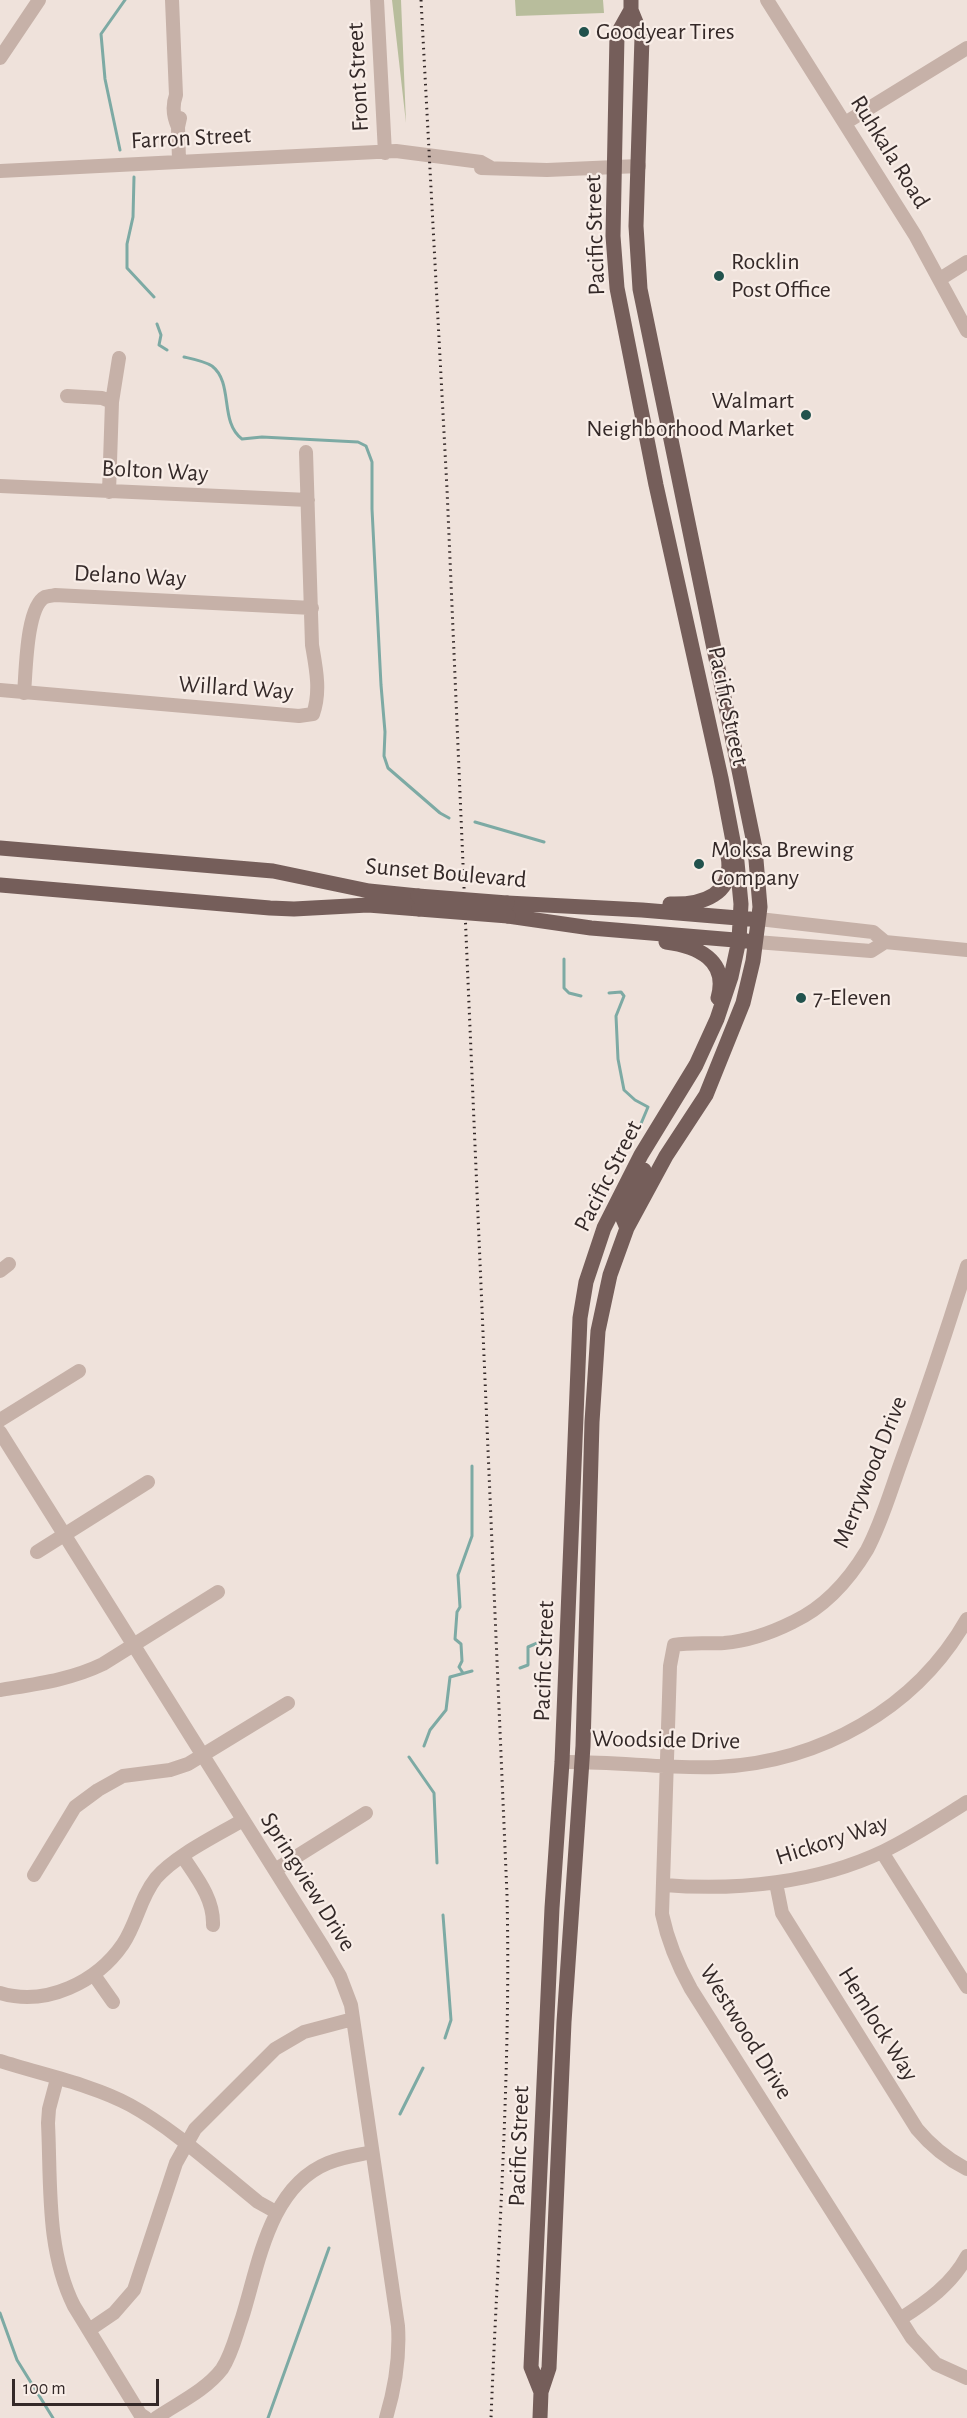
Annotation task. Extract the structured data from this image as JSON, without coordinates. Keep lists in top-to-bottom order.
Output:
{
  "streets": {
    "main road": ["Pacific Street", "Sunset Boulevard"],
    "street": [
      "Front Street",
      "Farron Street",
      "Ruhkala Road",
      "Bolton Way",
      "Delano Way",
      "Willard Way",
      "Merrywood Drive",
      "Woodside Drive",
      "Hickory Way",
      "Springview Drive",
      "Hemlock Way",
      "Westwood Drive"
    ]
  },
  "crossings": [
    ["Front Street", "Farron Street"],
    ["Farron Street", "Pacific Street"],
    ["Pacific Street", "Sunset Boulevard"],
    ["Pacific Street", "Woodside Drive"],
    ["Bolton Way", "Willard Way"],
    ["Delano Way", "Willard Way"],
    ["Merrywood Drive", "Westwood Drive"],
    ["Woodside Drive", "Westwood Drive"],
    ["Hickory Way", "Hemlock Way"],
    ["Hickory Way", "Westwood Drive"]
  ],
  "places": [
    "Goodyear Tires",
    "Rocklin Post Office",
    "Walmart Neighborhood Market",
    "Moksa Brewing Company",
    "7-Eleven"
  ],
  "scale_bar": "100 m"
}
